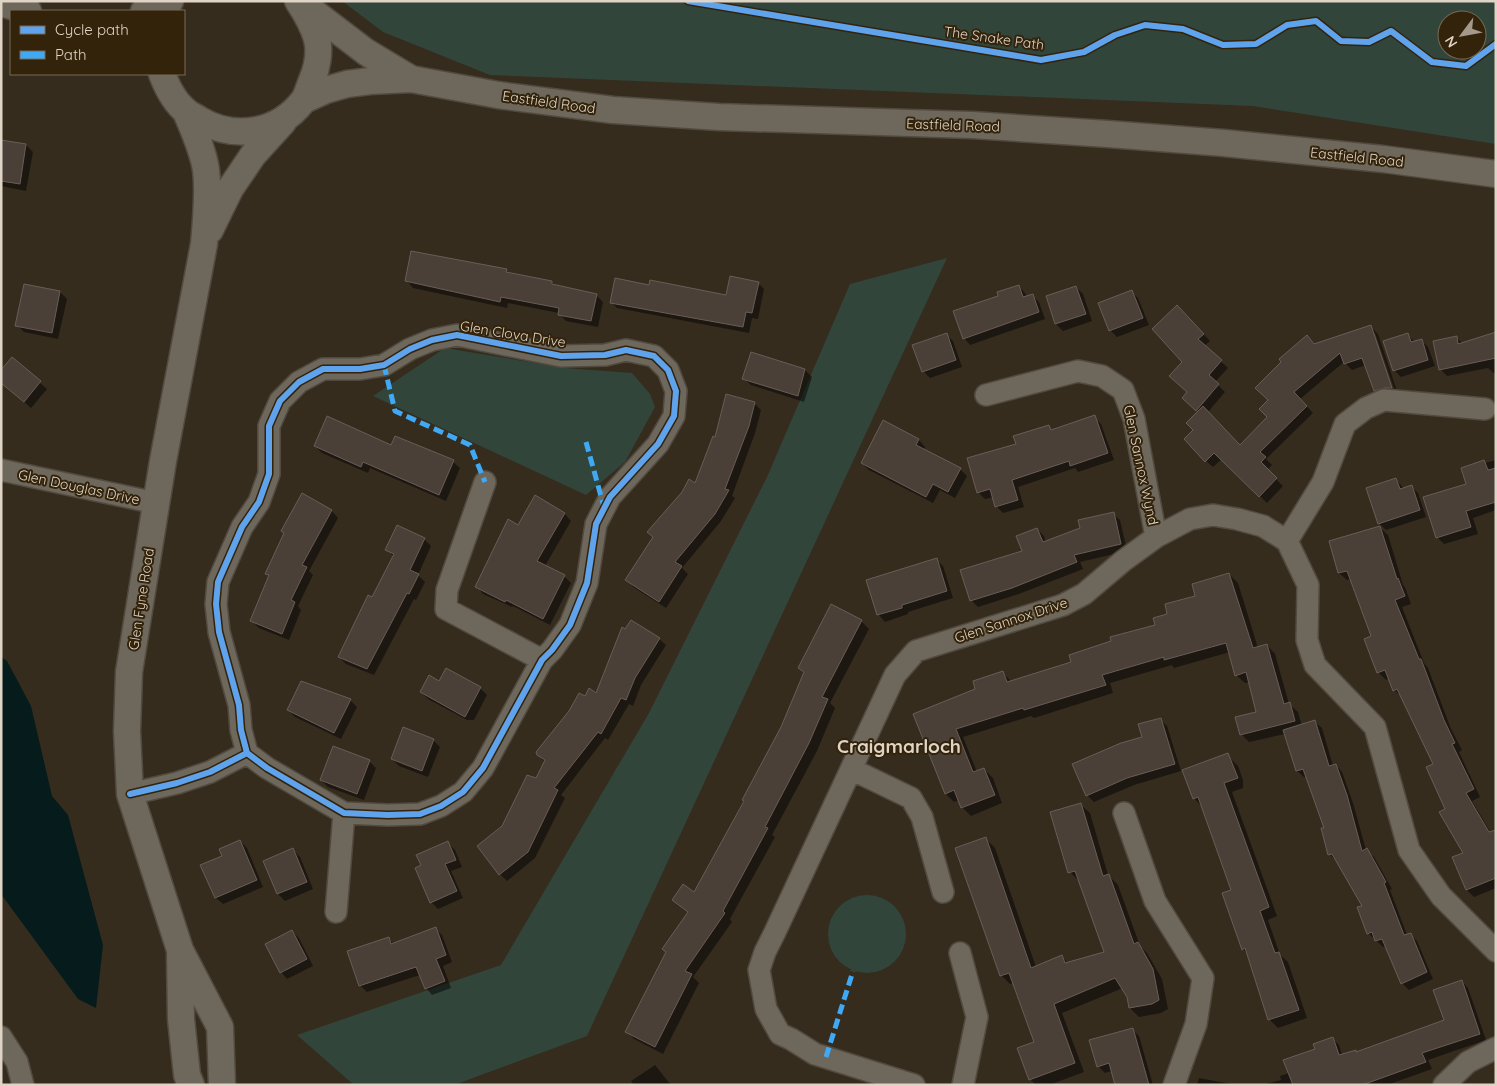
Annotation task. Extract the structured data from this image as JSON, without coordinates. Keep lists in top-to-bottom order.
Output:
{
  "streets": {
    "street": [
      "Eastfield Road",
      "Glen Clova Drive",
      "Glen Sannox Wynd",
      "Glen Douglas Drive",
      "Glen Fyne Road",
      "Glen Sannox Drive"
    ],
    "cycle path": ["The Snake Path"]
  },
  "crossings": [
    ["Eastfield Road", "Glen Fyne Road"],
    ["Glen Sannox Wynd", "Glen Sannox Drive"],
    ["Glen Douglas Drive", "Glen Fyne Road"]
  ],
  "districts": ["Craigmarloch"],
  "legend": ["Cycle path", "Path"],
  "north": "bottom left"
}
